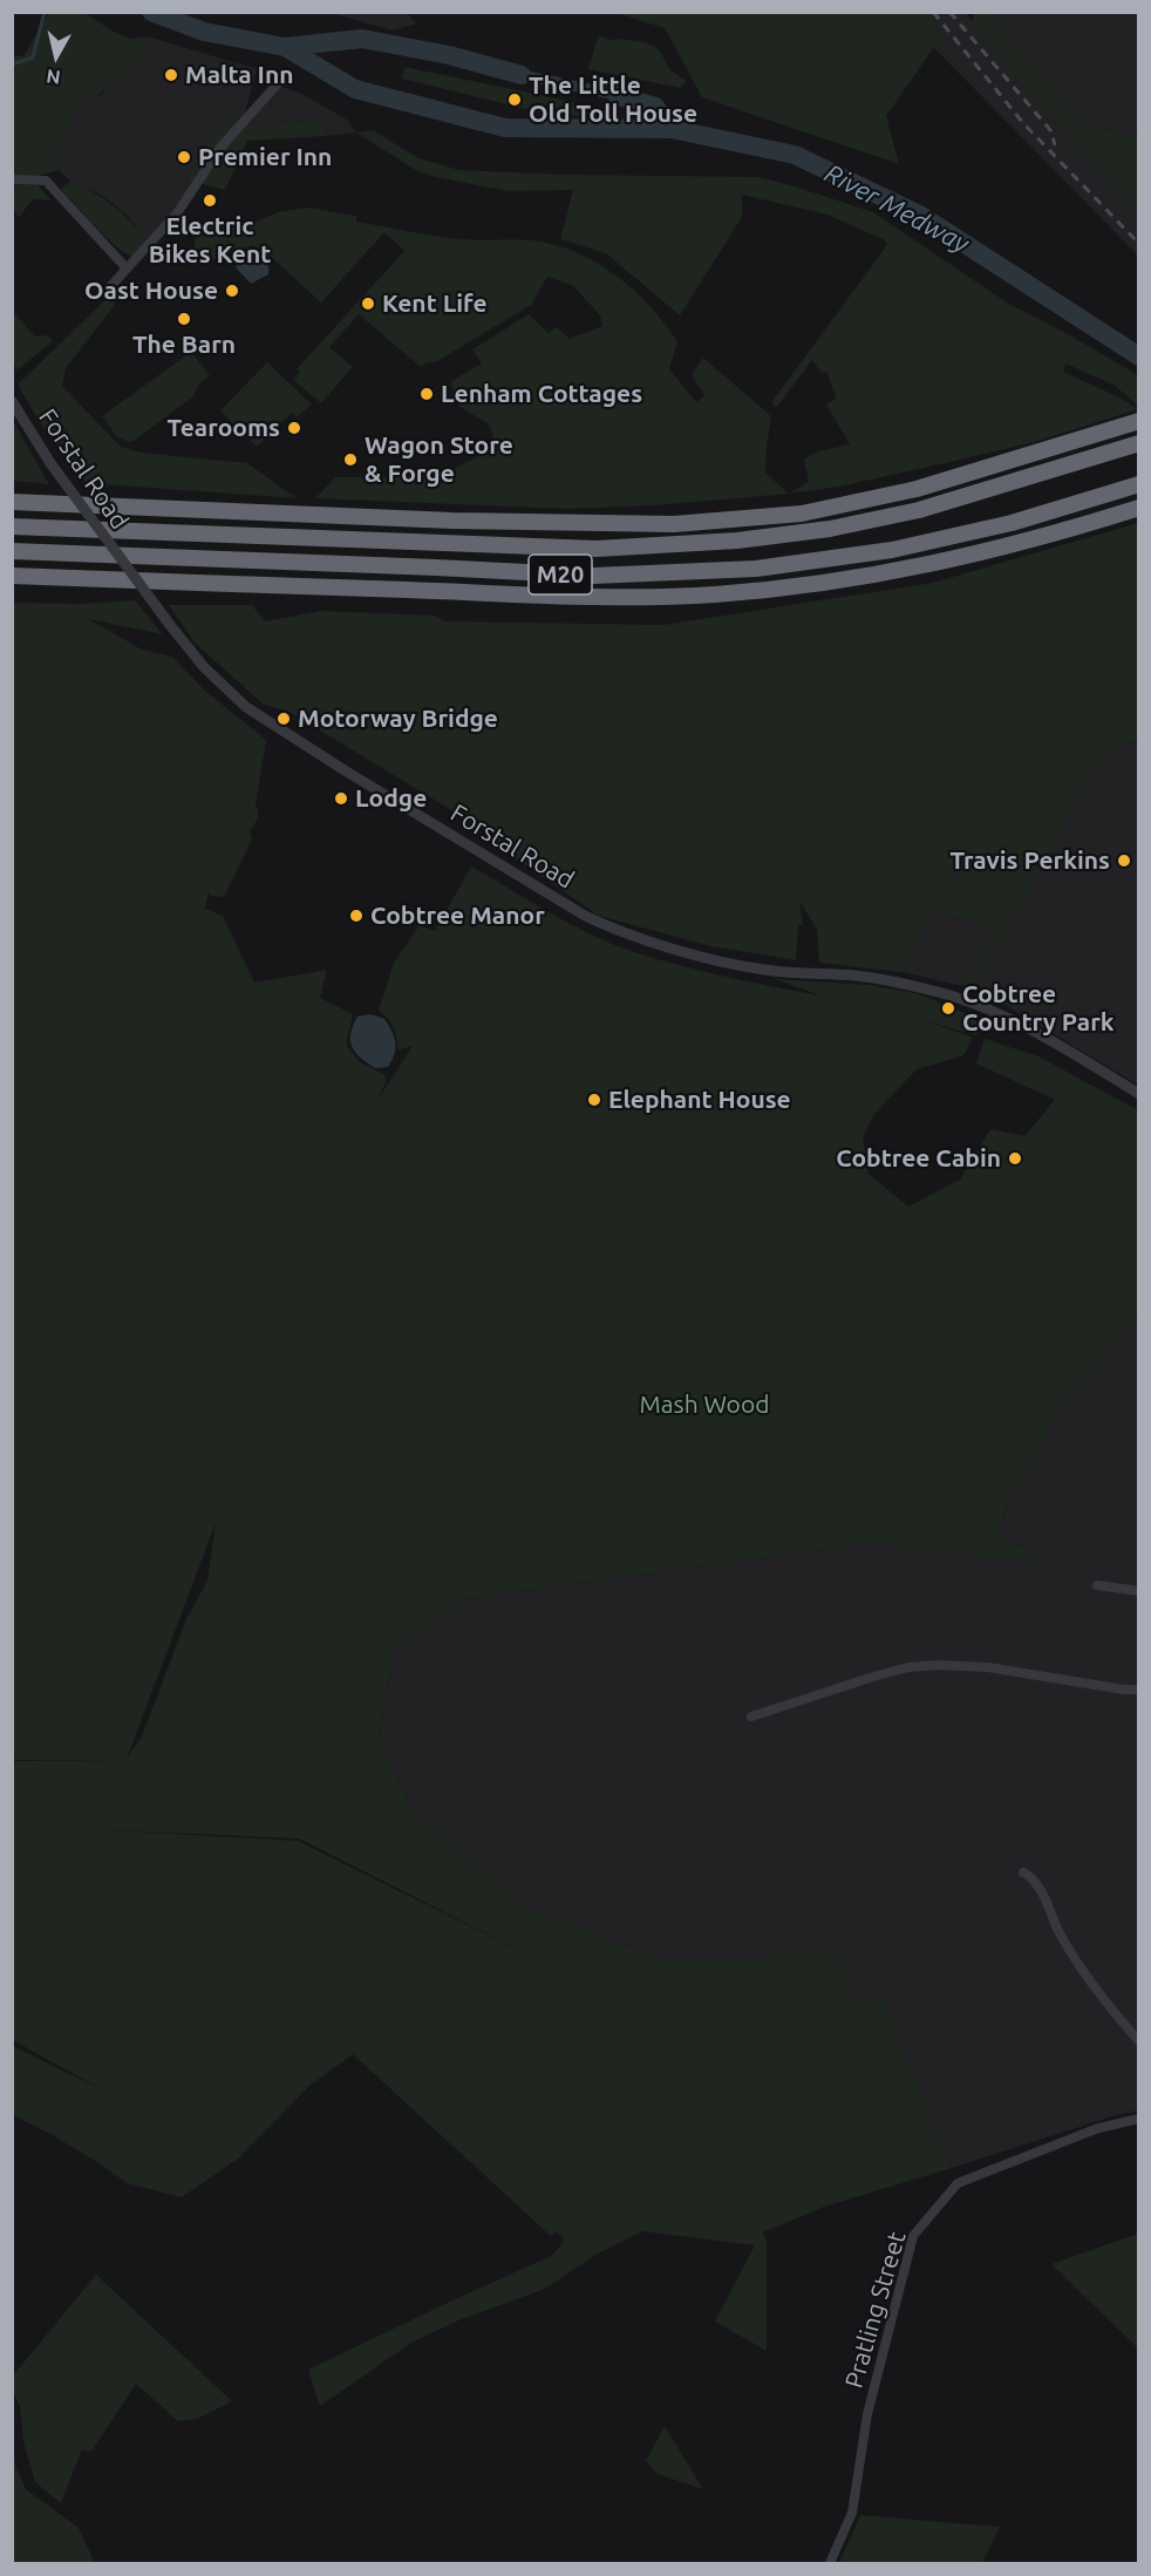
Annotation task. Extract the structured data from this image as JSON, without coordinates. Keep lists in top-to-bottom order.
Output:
{
  "streets": {
    "highway": ["M20"],
    "street": ["Forstal Road", "Pratling Street"]
  },
  "water": ["River Medway"],
  "parks": ["Mash Wood"],
  "places": [
    "Malta Inn",
    "The Little Old Toll House",
    "Premier Inn",
    "Electric Bikes Kent",
    "Oast House",
    "Kent Life",
    "The Barn",
    "Lenham Cottages",
    "Tearooms",
    "Wagon Store & Forge",
    "Motorway Bridge",
    "Lodge",
    "Travis Perkins",
    "Cobtree Manor",
    "Cobtree Country Park",
    "Elephant House",
    "Cobtree Cabin"
  ],
  "north": "bottom"
}
